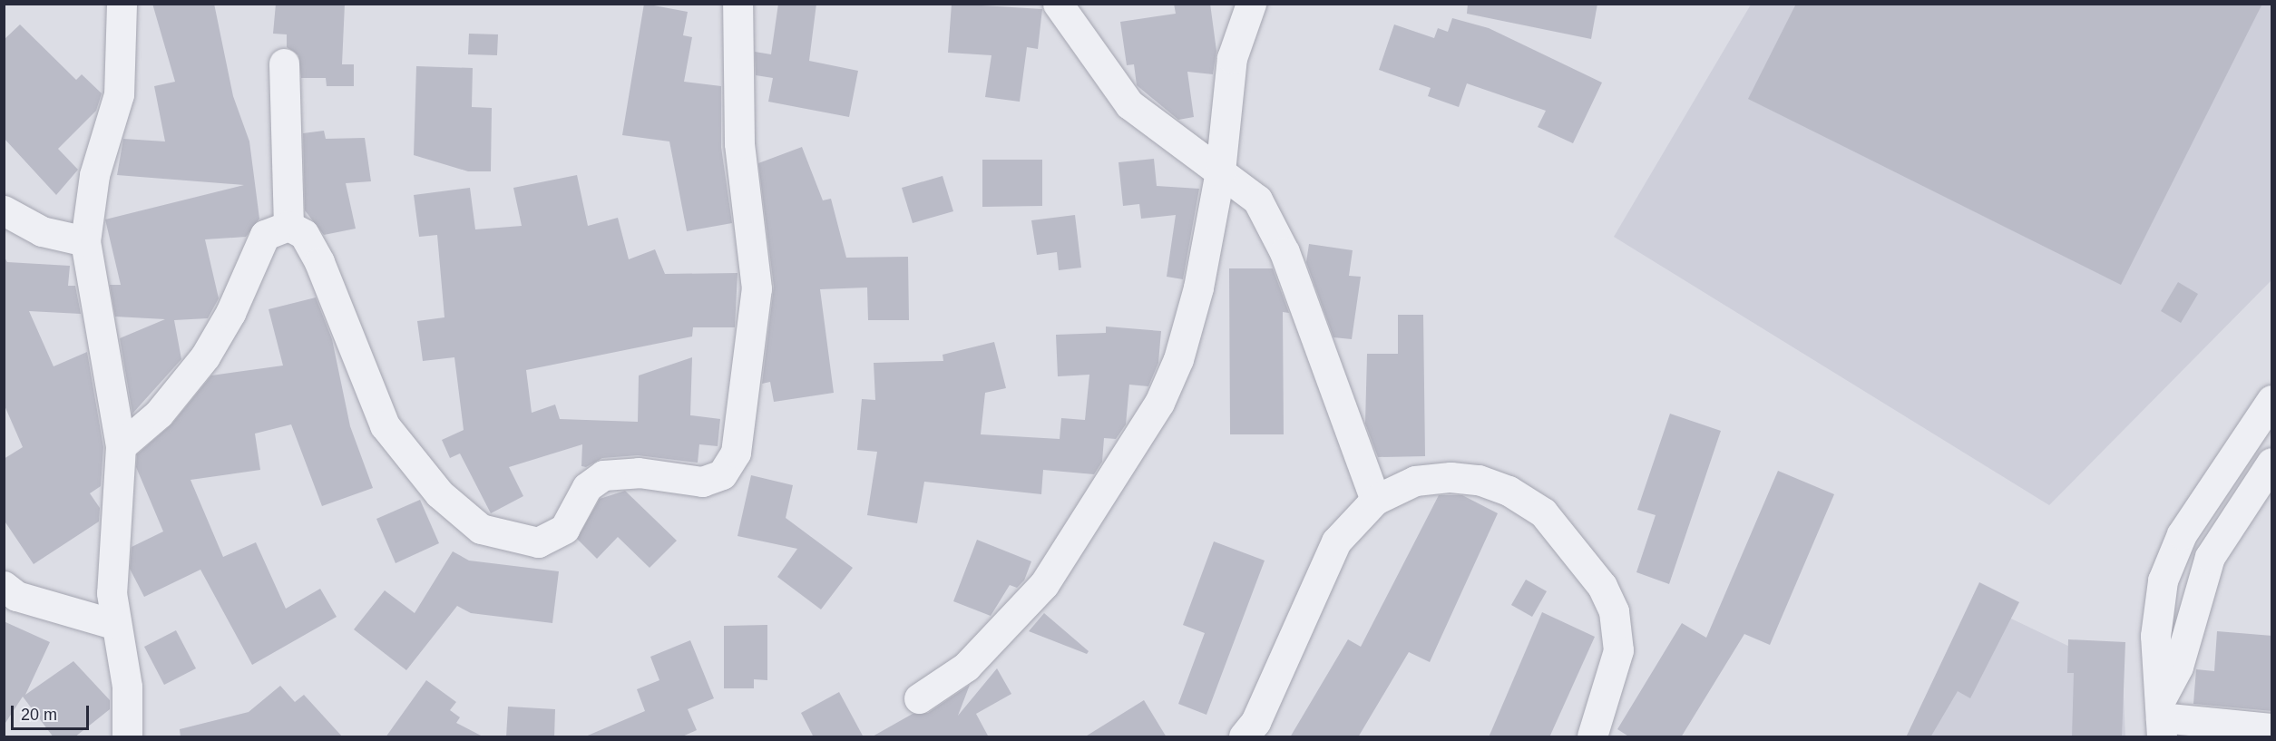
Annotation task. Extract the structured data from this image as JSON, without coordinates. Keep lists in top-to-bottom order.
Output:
{
  "scale_bar": "20 m"
}
